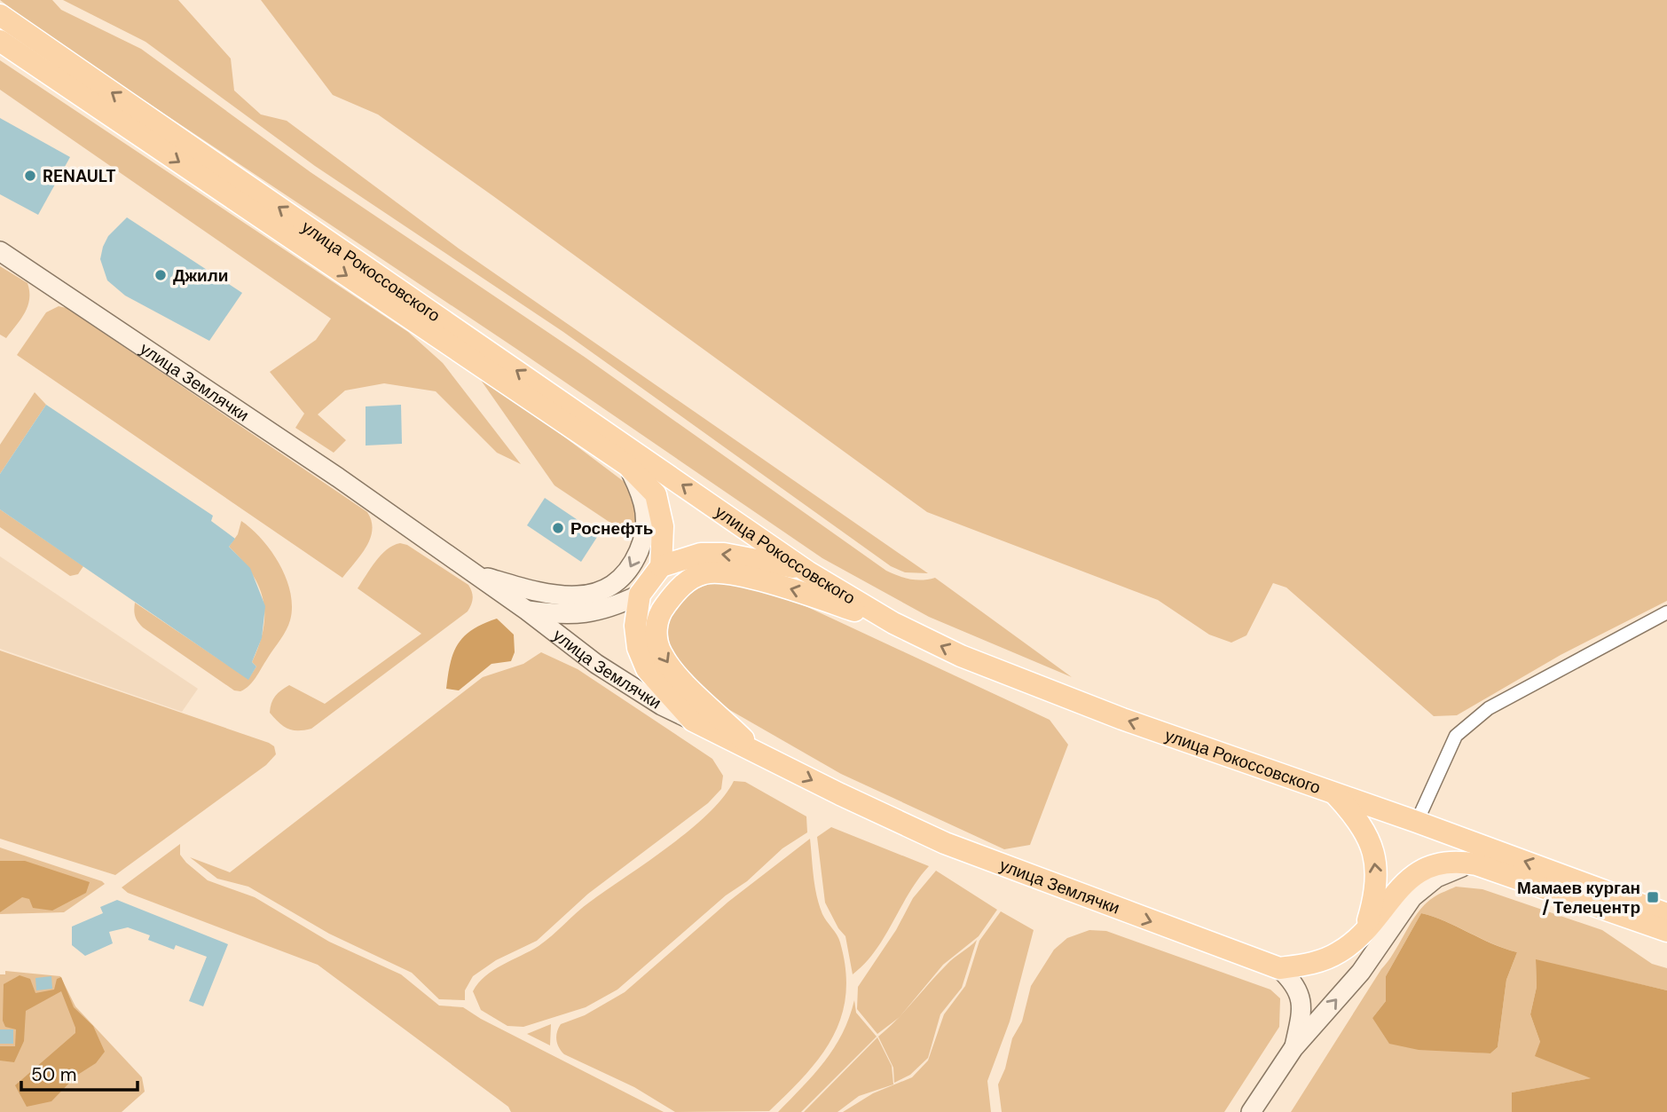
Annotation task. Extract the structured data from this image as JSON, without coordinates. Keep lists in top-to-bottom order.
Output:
{
  "streets": {
    "highway": ["улица Рокоссовского", "улица Землячки"]
  },
  "one_way": ["улица Землячки"],
  "places": {
    "other": ["RENAULT", "Джили", "Роснефть"],
    "transit": ["Мамаев курган / Телецентр"]
  },
  "scale_bar": "50 m"
}
